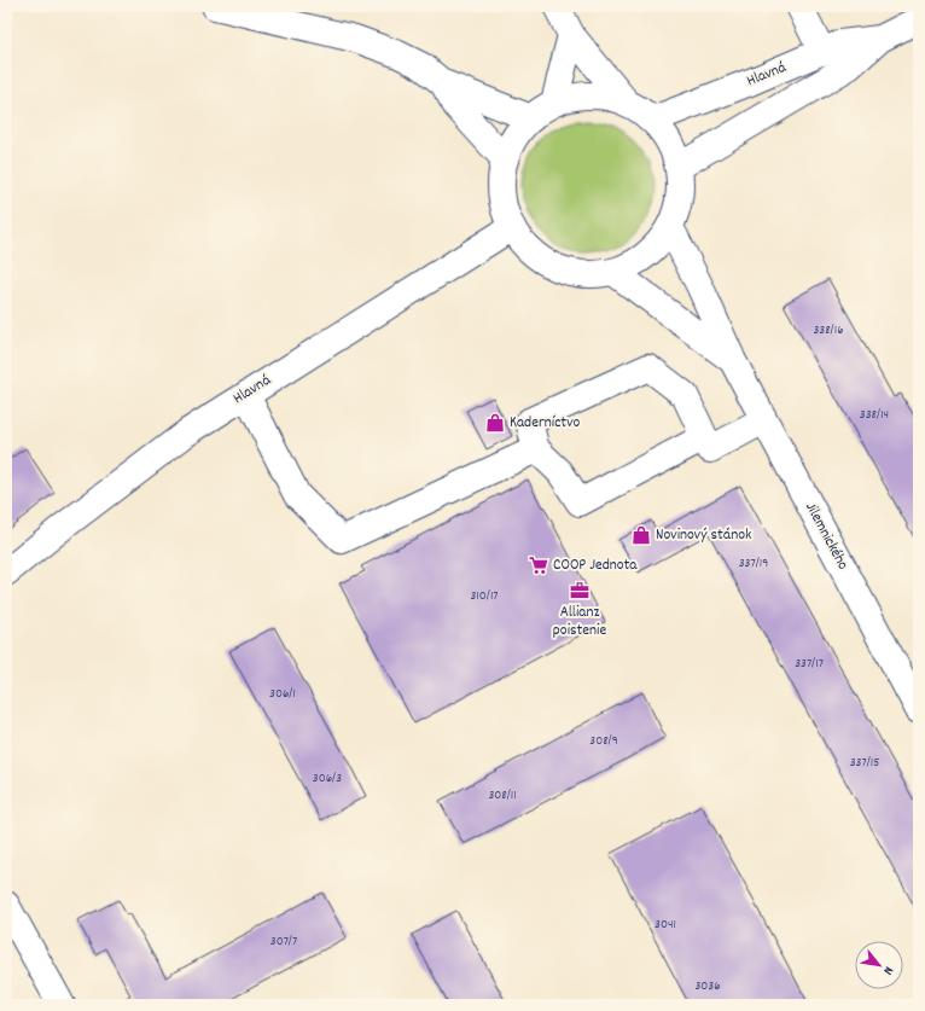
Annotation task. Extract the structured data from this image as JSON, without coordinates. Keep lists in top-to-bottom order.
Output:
{
  "streets": {
    "main road": ["Hlavná", "Jilemnického"]
  },
  "places": {
    "shop": ["Kaderníctvo", "Novinový stánok"],
    "supermarket": ["COOP Jednota"],
    "office": ["Allianz poistenie"]
  },
  "house_numbers": [
    "338/16",
    "338/14",
    "337/19",
    "310/17",
    "337/17",
    "306/1",
    "308/9",
    "337/15",
    "306/3",
    "308/11",
    "3041",
    "307/7",
    "3036"
  ],
  "north": "bottom right"
}
